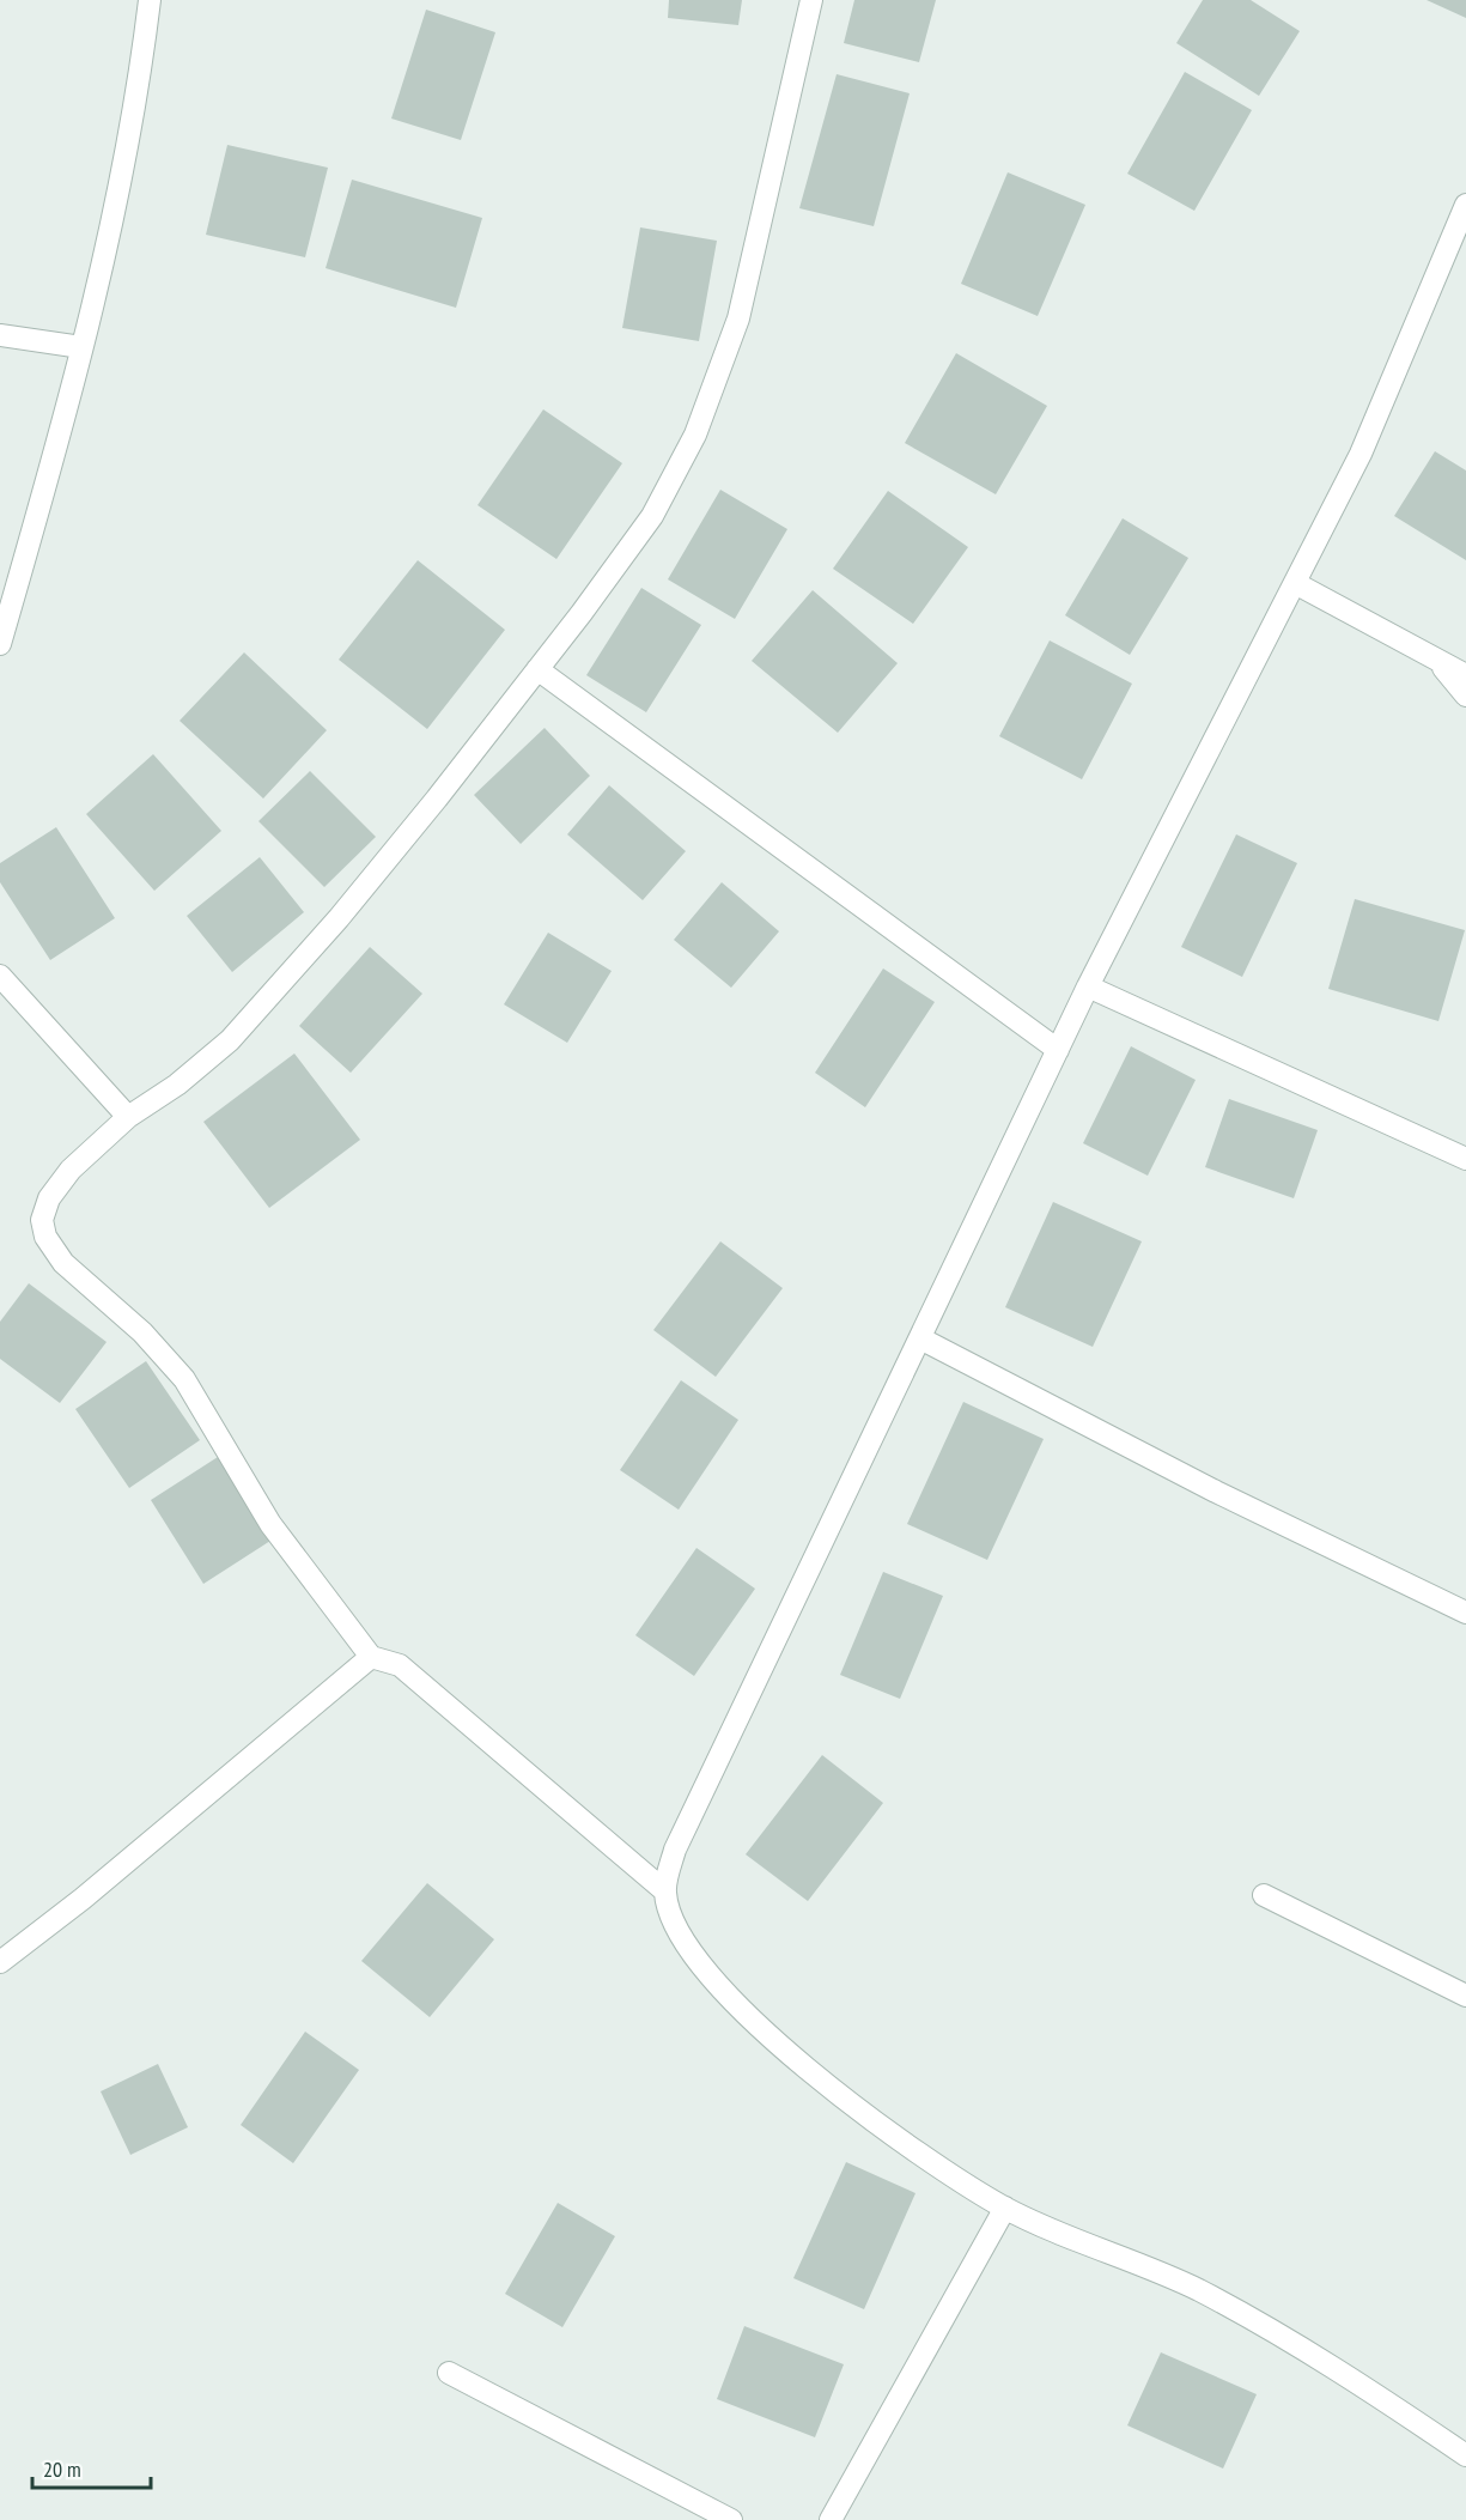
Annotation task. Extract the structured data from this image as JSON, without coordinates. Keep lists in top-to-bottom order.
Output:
{
  "scale_bar": "20 m"
}
